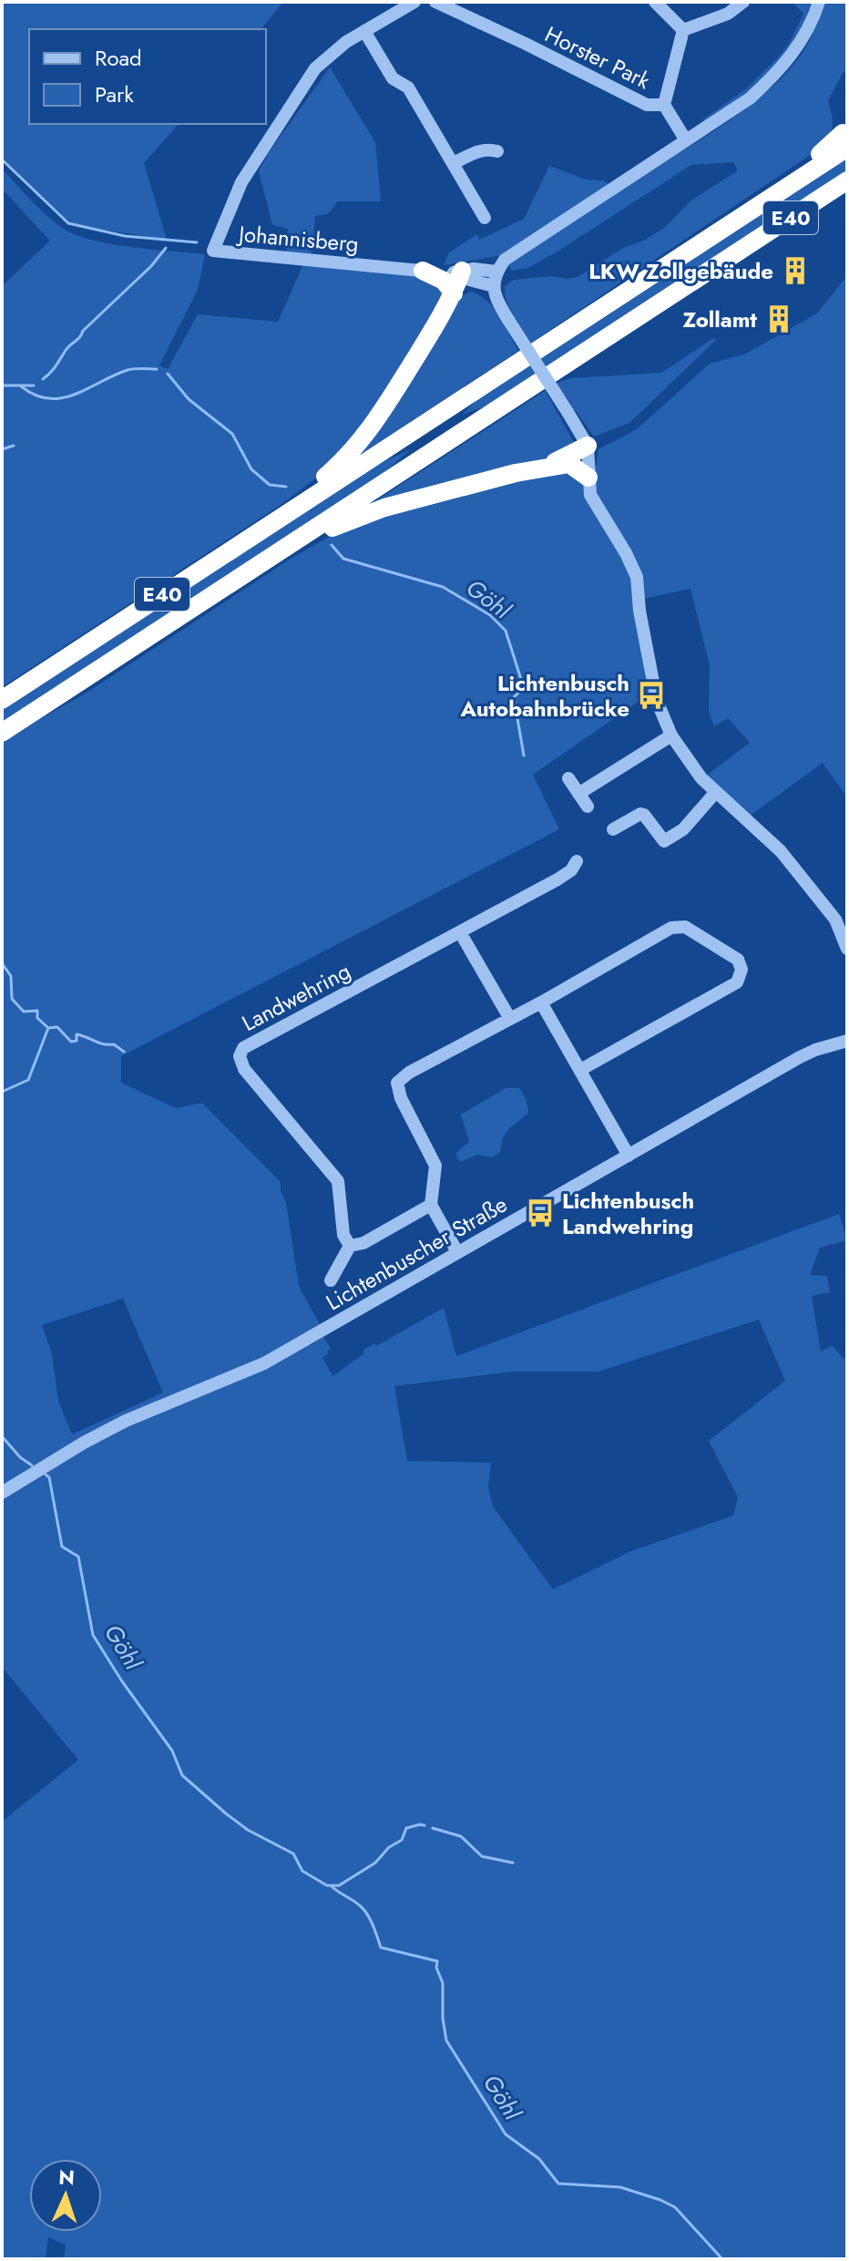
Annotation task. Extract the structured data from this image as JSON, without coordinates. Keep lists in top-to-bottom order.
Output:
{
  "streets": {
    "highway": ["E40"],
    "street": [
      "Horster Park",
      "Johannisberg",
      "Landwehring",
      "Lichtenbuscher Straße"
    ]
  },
  "water": ["Göhl"],
  "places": {
    "building": ["LKW Zollgebäude", "Zollamt"],
    "bus stop": ["Lichtenbusch Autobahnbrücke", "Lichtenbusch Landwehring"]
  },
  "legend": ["Road", "Park"],
  "north": "top"
}
